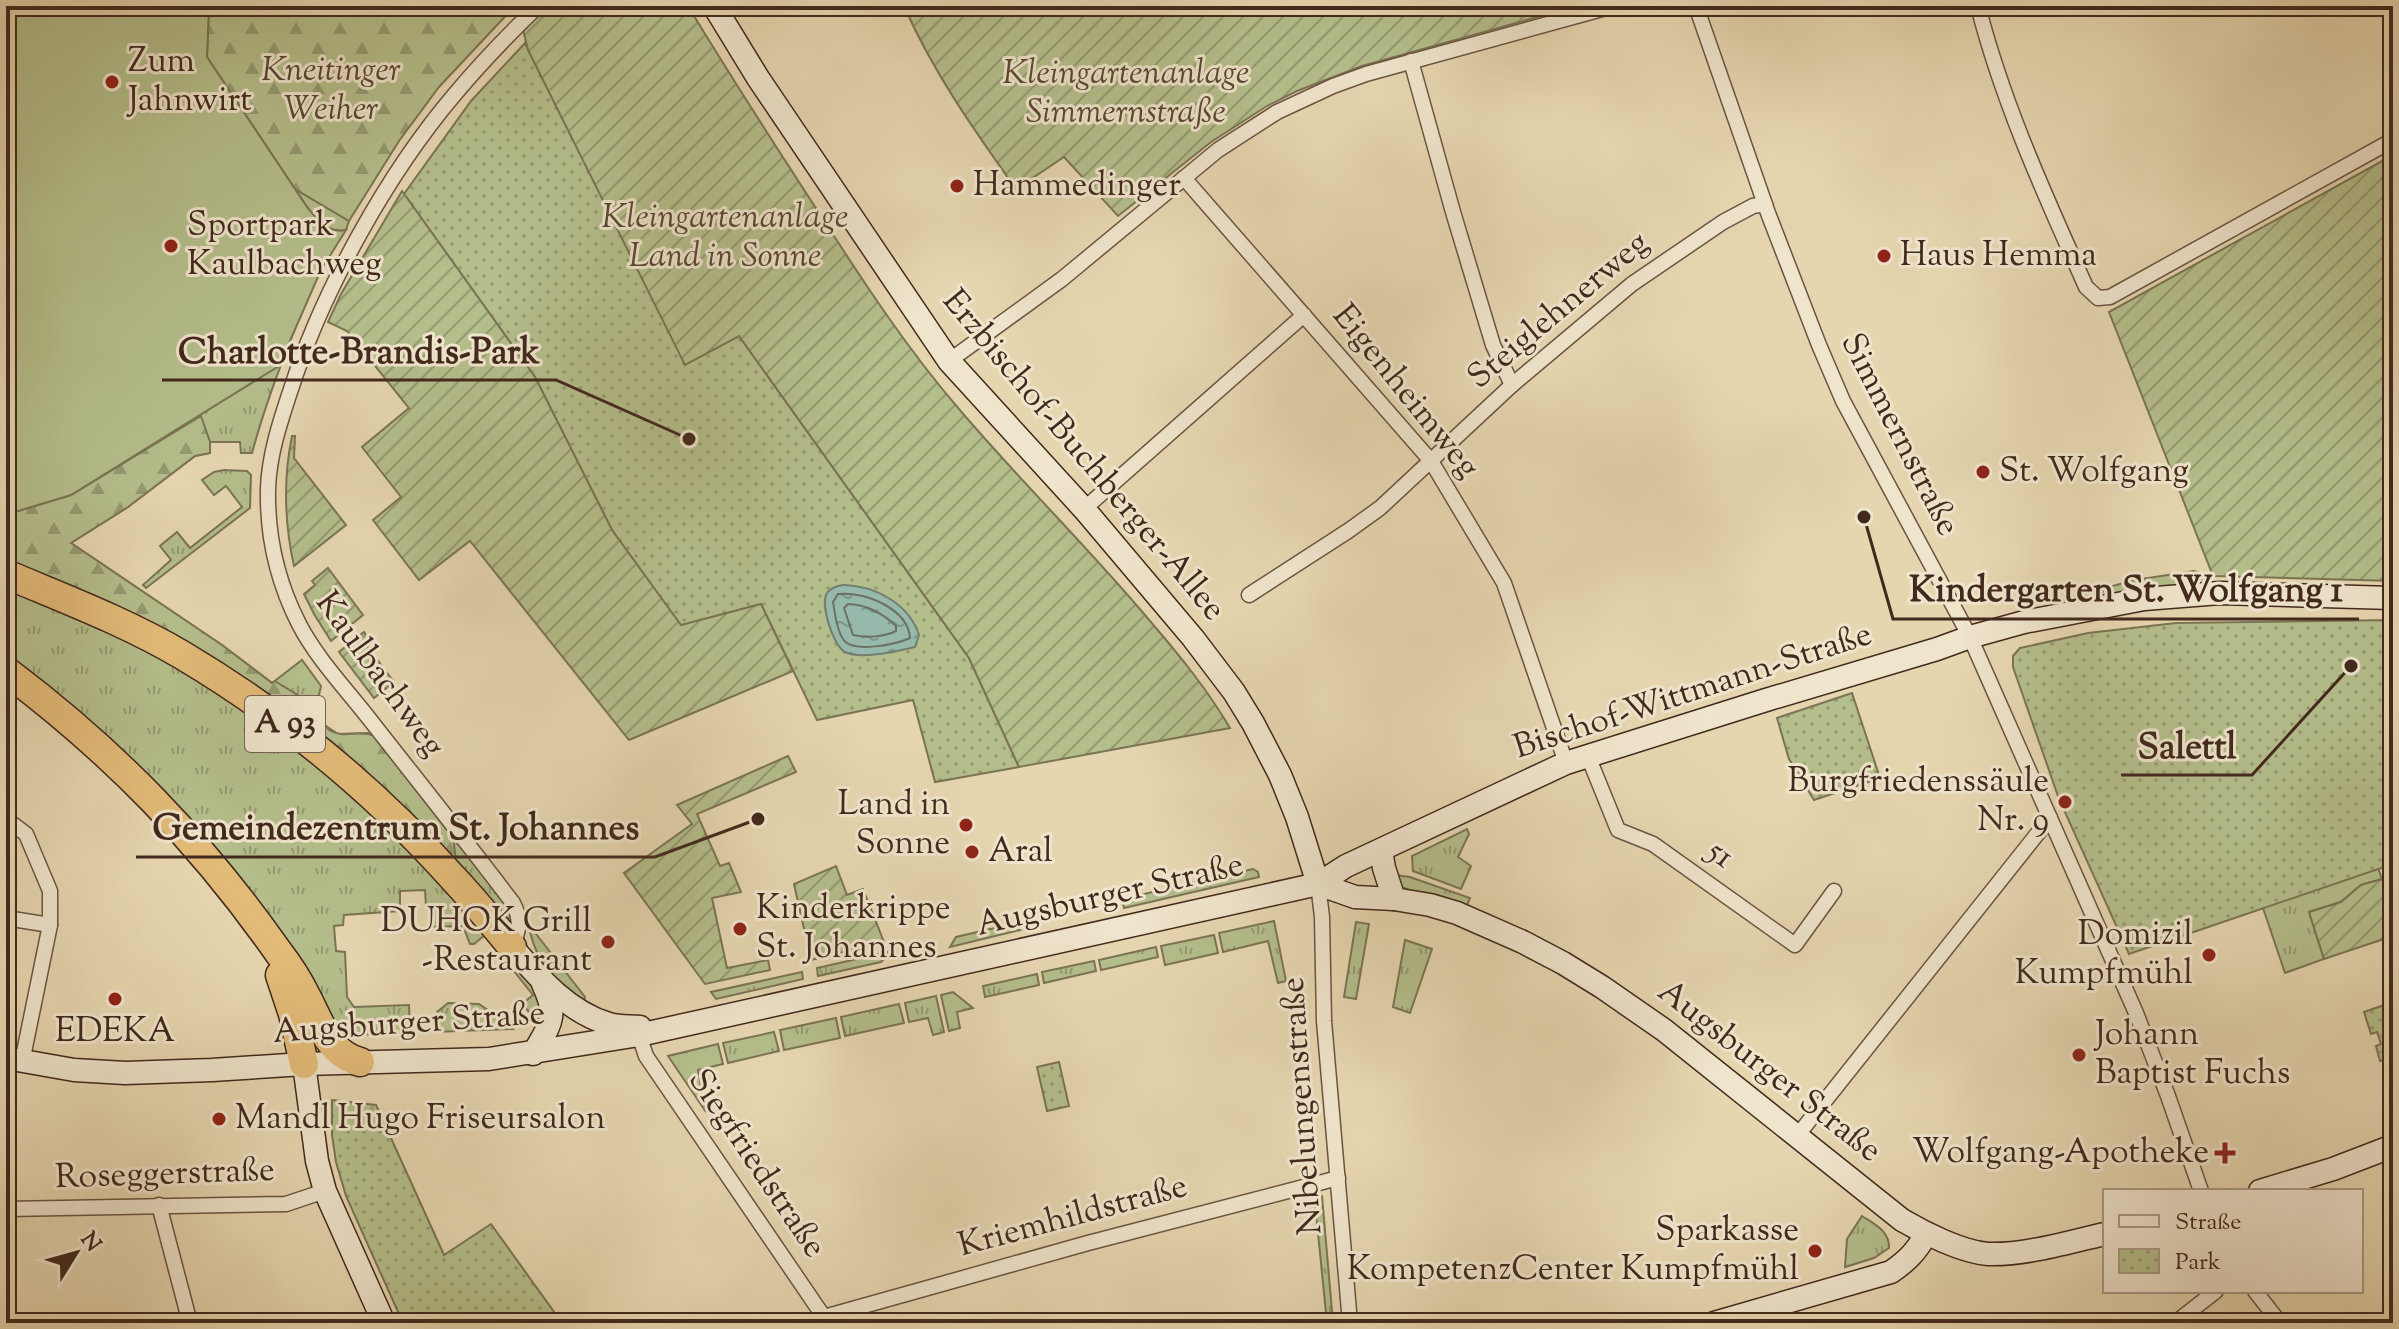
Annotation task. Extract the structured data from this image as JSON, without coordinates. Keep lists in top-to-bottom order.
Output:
{
  "streets": {
    "highway": ["A 93"],
    "street": [
      "Steiglehnerweg",
      "Eigenheimweg",
      "Simmernstraße",
      "Erzbischof-Buchberger-Allee",
      "Kaulbachweg",
      "Bischof-Wittmann-Straße",
      "51",
      "Augsburger Straße",
      "Nibelungenstraße",
      "Siegfriedstraße",
      "Roseggerstraße",
      "Kriemhildstraße"
    ]
  },
  "crossings": [
    ["Steiglehnerweg", "Eigenheimweg"],
    ["Steiglehnerweg", "Simmernstraße"],
    ["Eigenheimweg", "Bischof-Wittmann-Straße"],
    ["Simmernstraße", "Bischof-Wittmann-Straße"],
    ["Erzbischof-Buchberger-Allee", "Bischof-Wittmann-Straße"],
    ["Erzbischof-Buchberger-Allee", "Augsburger Straße"],
    ["Erzbischof-Buchberger-Allee", "Nibelungenstraße"],
    ["Kaulbachweg", "A 93"],
    ["Bischof-Wittmann-Straße", "51"],
    ["Bischof-Wittmann-Straße", "Augsburger Straße"],
    ["Bischof-Wittmann-Straße", "Nibelungenstraße"],
    ["Augsburger Straße", "Nibelungenstraße"],
    ["Augsburger Straße", "Siegfriedstraße"],
    ["Nibelungenstraße", "Kriemhildstraße"],
    ["Siegfriedstraße", "Kriemhildstraße"]
  ],
  "parks": ["Kneitinger Weiher", "Kleingartenanlage Simmernstraße", "Kleingartenanlage Land in Sonne"],
  "places": {
    "other": [
      "Zum Jahnwirt",
      "Hammedinger",
      "Sportpark Kaulbachweg",
      "Haus Hemma",
      "Charlotte-Brandis-Park",
      "St. Wolfgang",
      "Kindergarten St. Wolfgang 1",
      "Salettl",
      "Burgfriedenssäule Nr. 9",
      "Gemeindezentrum St. Johannes",
      "Land in Sonne",
      "Aral",
      "Kinderkrippe St. Johannes",
      "DUHOK Grill -Restaurant",
      "Domizil Kumpfmühl",
      "EDEKA",
      "Johann Baptist Fuchs",
      "Mandl Hugo Friseursalon",
      "Sparkasse KompetenzCenter Kumpfmühl"
    ],
    "health": ["Wolfgang-Apotheke"]
  },
  "legend": ["Straße", "Park"],
  "north": "top right"
}
